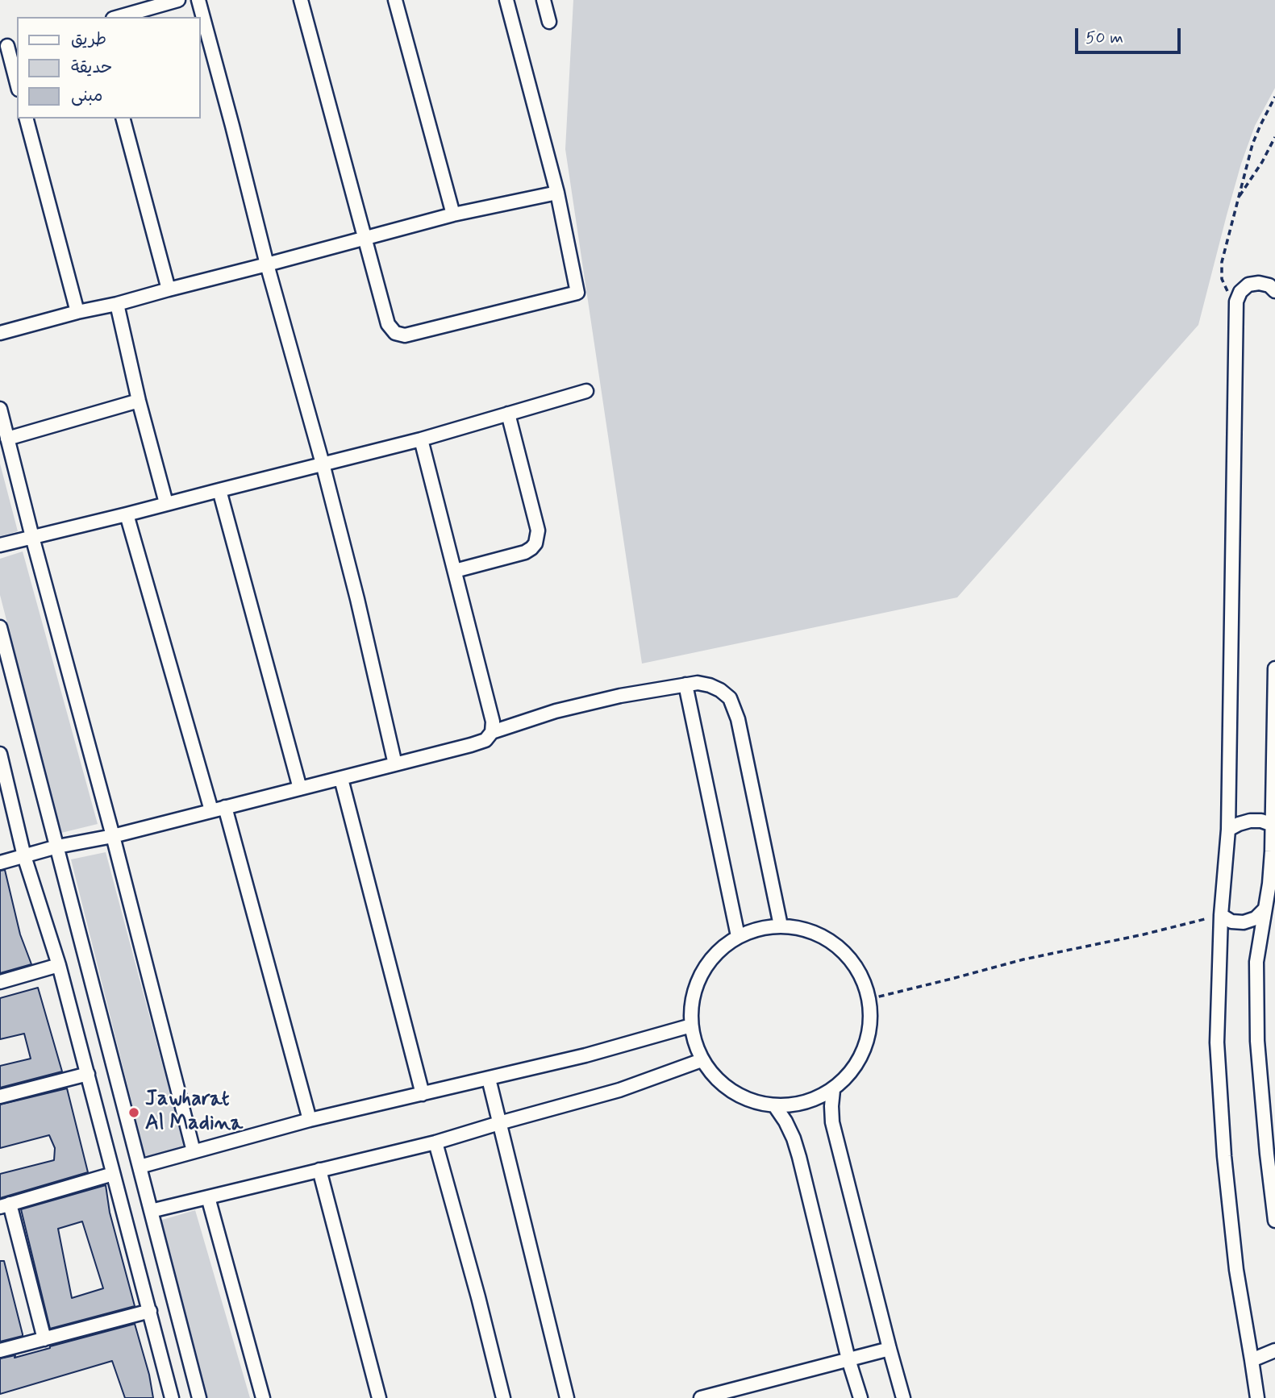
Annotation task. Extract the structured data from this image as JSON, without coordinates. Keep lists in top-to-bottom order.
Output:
{
  "places": ["Jawharat Al Madina"],
  "legend": ["طريق", "حديقة", "مبنى"],
  "scale_bar": "50 m"
}
